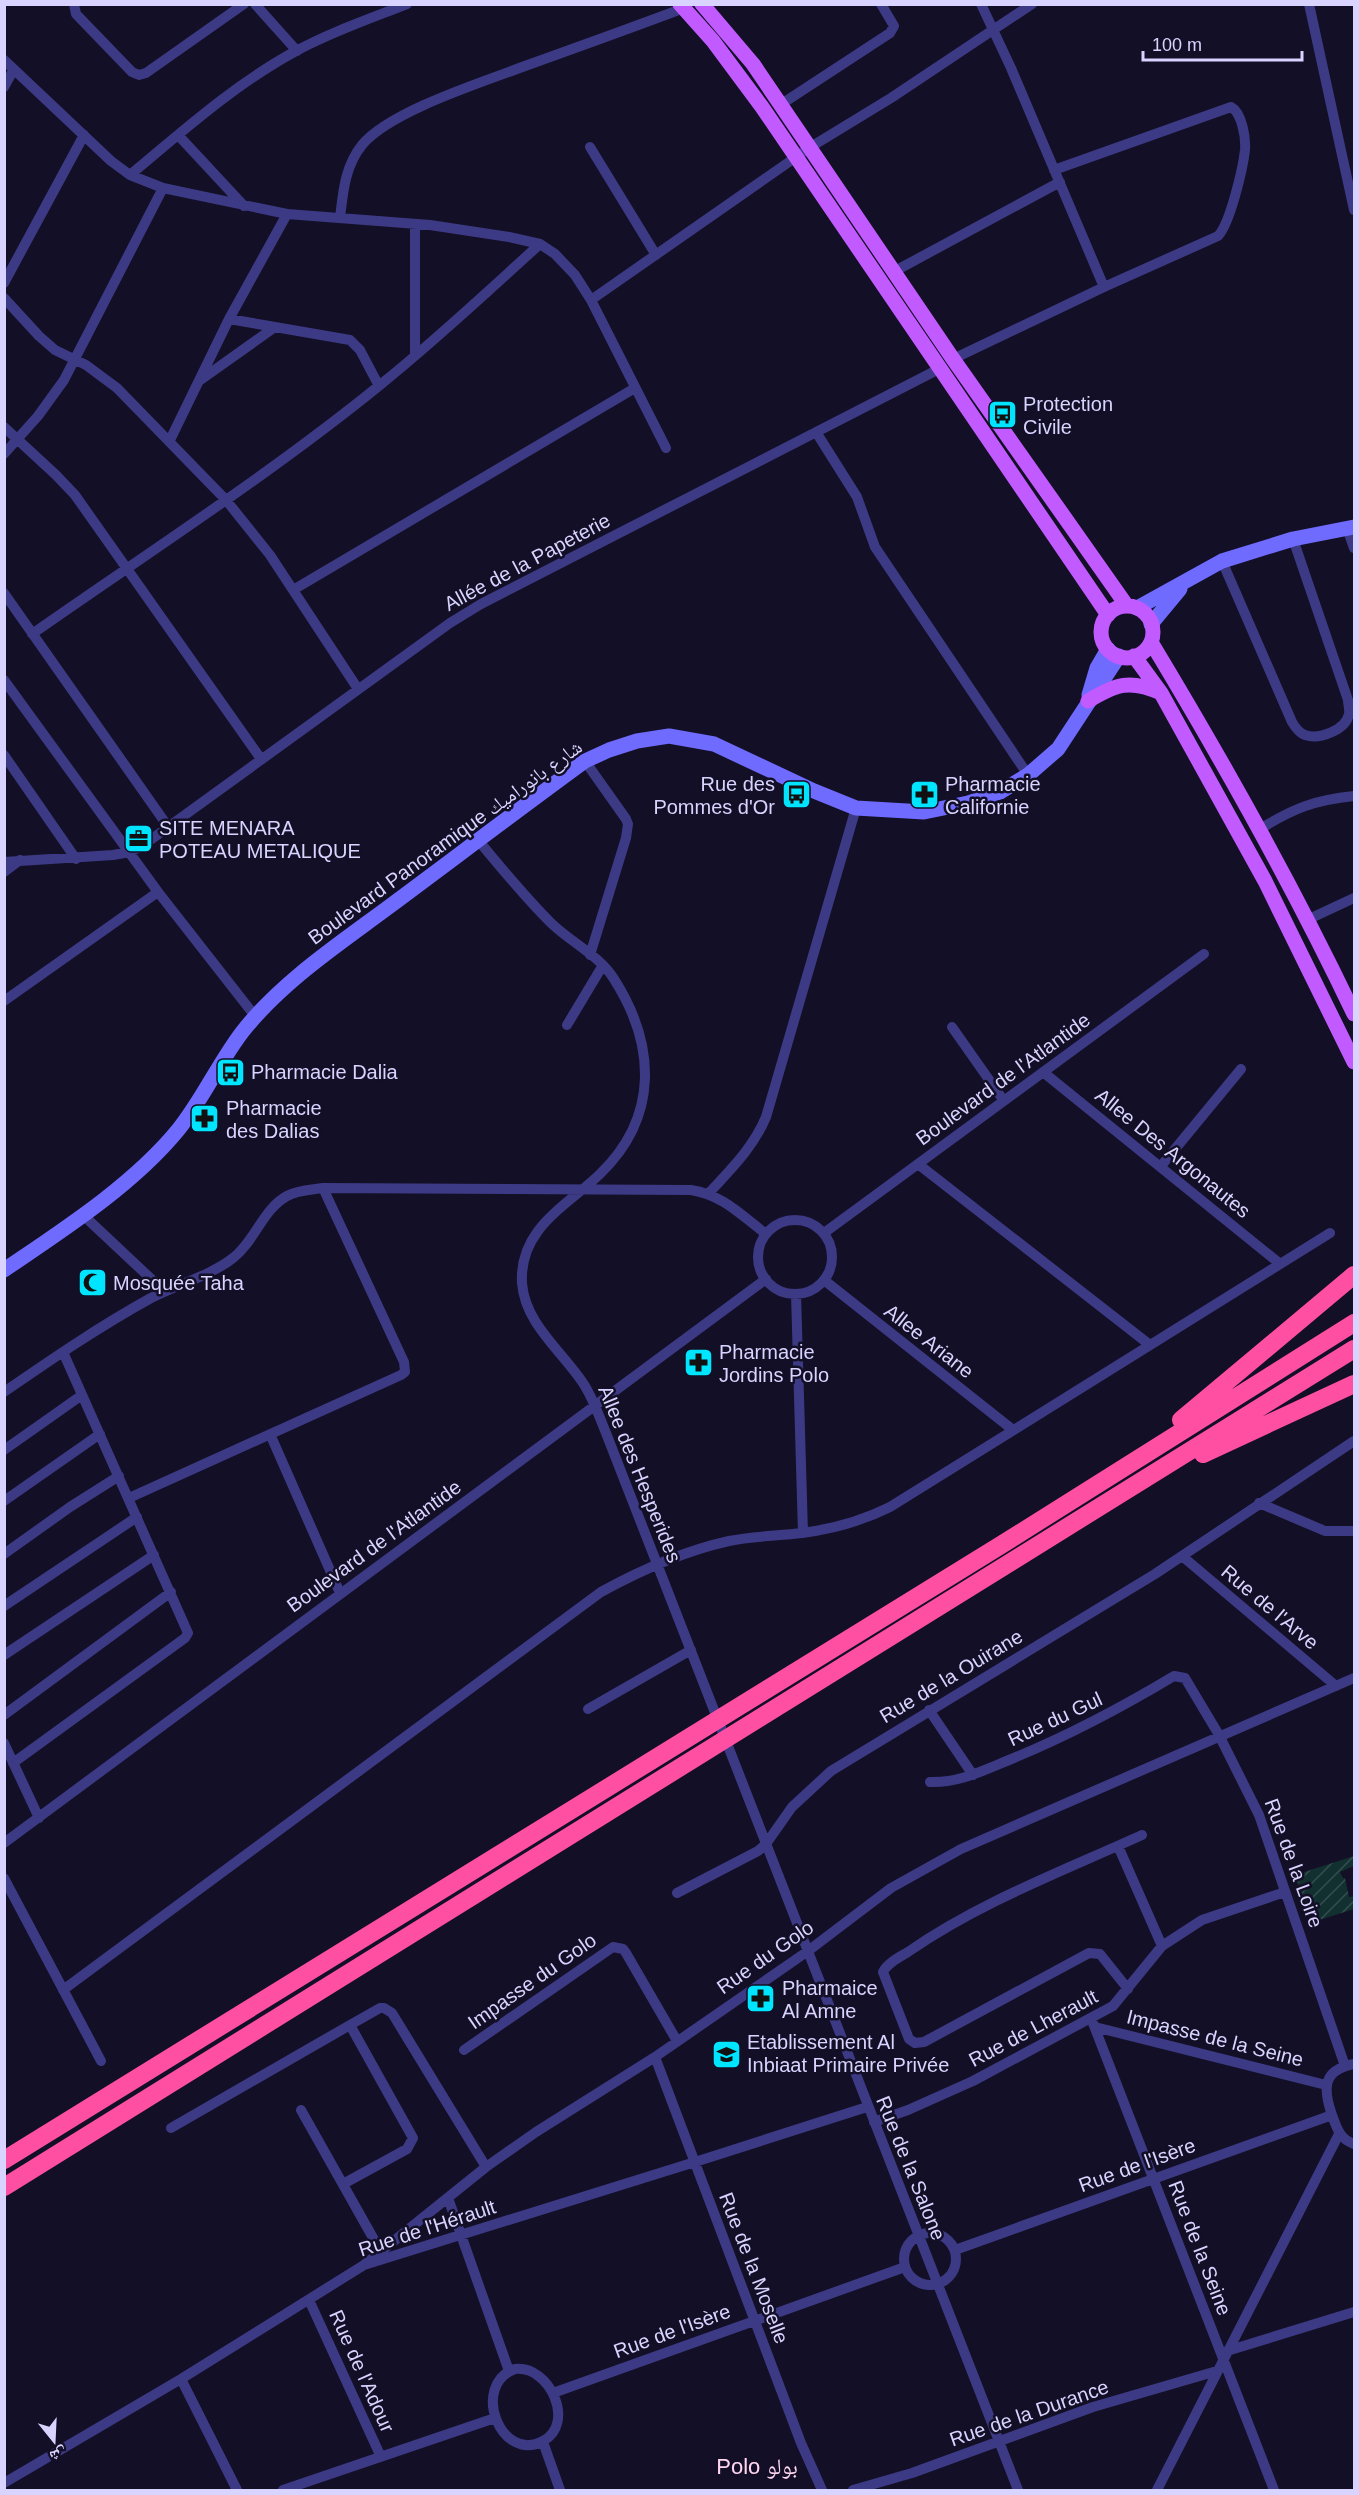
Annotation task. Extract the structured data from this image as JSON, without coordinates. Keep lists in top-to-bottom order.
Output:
{
  "streets": {
    "main road": ["Boulevard Panoramique شارع بانوراميك"],
    "street": [
      "Allée de la Papeterie",
      "Boulevard de l'Atlantide",
      "Allee Des Argonautes",
      "Allee Ariane",
      "Allee des Hesperides",
      "Rue de l'Arve",
      "Rue de la Ouirane",
      "Rue du Gul",
      "Rue de la Loire",
      "Rue du Golo",
      "Impasse du Golo",
      "Rue de Lherault",
      "Impasse de la Seine",
      "Rue de l'Isère",
      "Rue de la Salone",
      "Rue de l'Hérault",
      "Rue de la Seine",
      "Rue de la Moselle",
      "Rue de l'Adour",
      "Rue de la Durance"
    ]
  },
  "crossings": [
    ["Boulevard Panoramique شارع بانوراميك", "Allee des Hesperides"],
    ["Boulevard de l'Atlantide", "Allee Des Argonautes"],
    ["Boulevard de l'Atlantide", "Allee Ariane"],
    ["Boulevard de l'Atlantide", "Allee des Hesperides"],
    ["Allee des Hesperides", "Rue de la Salone"],
    ["Rue de l'Arve", "Rue de la Ouirane"],
    ["Rue de l'Arve", "Rue du Golo"],
    ["Rue de la Ouirane", "Rue de la Salone"],
    ["Rue du Gul", "Rue de la Loire"],
    ["Rue de la Loire", "Rue du Golo"],
    ["Rue de la Loire", "Rue de Lherault"],
    ["Rue du Golo", "Impasse du Golo"],
    ["Rue du Golo", "Rue de la Salone"],
    ["Rue du Golo", "Rue de l'Hérault"],
    ["Rue du Golo", "Rue de la Moselle"],
    ["Rue de Lherault", "Impasse de la Seine"],
    ["Rue de Lherault", "Rue de la Salone"],
    ["Rue de Lherault", "Rue de la Seine"],
    ["Impasse de la Seine", "Rue de la Seine"],
    ["Rue de l'Isère", "Rue de la Seine"],
    ["Rue de l'Isère", "Rue de la Moselle"],
    ["Rue de la Salone", "Rue de l'Hérault"],
    ["Rue de la Salone", "Rue de la Durance"],
    ["Rue de l'Hérault", "Rue de la Moselle"],
    ["Rue de l'Hérault", "Rue de l'Adour"]
  ],
  "districts": ["Polo بولو"],
  "places": {
    "bus stop": ["Protection Civile", "Rue des Pommes d'Or", "Pharmacie Dalia"],
    "pharmacy": [
      "Pharmacie Californie",
      "Pharmacie des Dalias",
      "Pharmacie Jordins Polo",
      "Pharmaice Al Amne"
    ],
    "office": ["SITE MENARA POTEAU METALIQUE"],
    "mosque": ["Mosquée Taha"],
    "school or university": ["Etablissement Al Inbiaat Primaire Privée"]
  },
  "scale_bar": "100 m",
  "north": "bottom"
}
